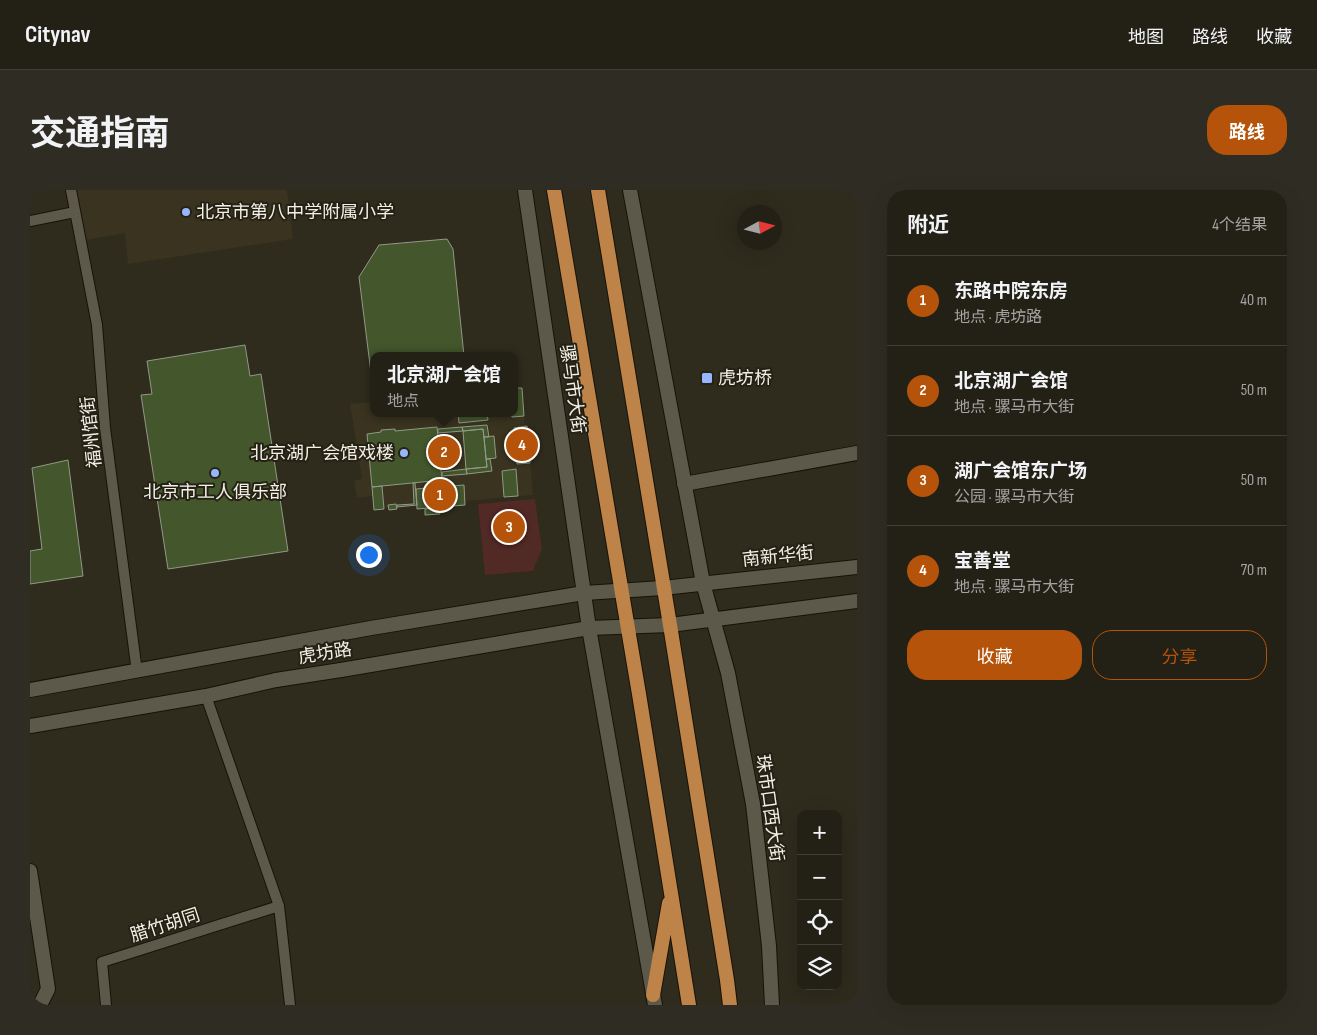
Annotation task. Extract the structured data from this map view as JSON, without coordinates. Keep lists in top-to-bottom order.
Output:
{
  "streets": {
    "main road": ["骡马市大街"],
    "street": ["南新华街", "虎坊路", "珠市口西大街"],
    "lane": ["福州馆街", "腊竹胡同"]
  },
  "crossings": [
    ["骡马市大街", "虎坊路"],
    ["福州馆街", "虎坊路"],
    ["南新华街", "虎坊路"],
    ["南新华街", "珠市口西大街"],
    ["虎坊路", "珠市口西大街"]
  ],
  "places": {
    "other": ["北京市第八中学附属小学", "北京湖广会馆戏楼", "北京市工人俱乐部"],
    "transit": ["虎坊桥"]
  },
  "north": "right",
  "page": {
    "header": "Citynav",
    "nav": ["地图", "路线", "收藏"],
    "title": "交通指南",
    "buttons": [
      "路线",
      ["收藏", "分享"]
    ],
    "heading": ["附近", "4个结果"],
    "list": [
      {
        "mark": "1",
        "name": "东路中院东房",
        "note": "地点 · 虎坊路",
        "value": "40 m"
      },
      {
        "mark": "2",
        "name": "北京湖广会馆",
        "note": "地点 · 骡马市大街",
        "value": "50 m"
      },
      {
        "mark": "3",
        "name": "湖广会馆东广场",
        "note": "公园 · 骡马市大街",
        "value": "50 m"
      },
      {
        "mark": "4",
        "name": "宝善堂",
        "note": "地点 · 骡马市大街",
        "value": "70 m"
      }
    ],
    "popup": ["北京湖广会馆", "地点"],
    "pins": [
      "4",
      "2",
      "1",
      "3"
    ],
    "map_buttons": ["+", "−"]
  }
}
